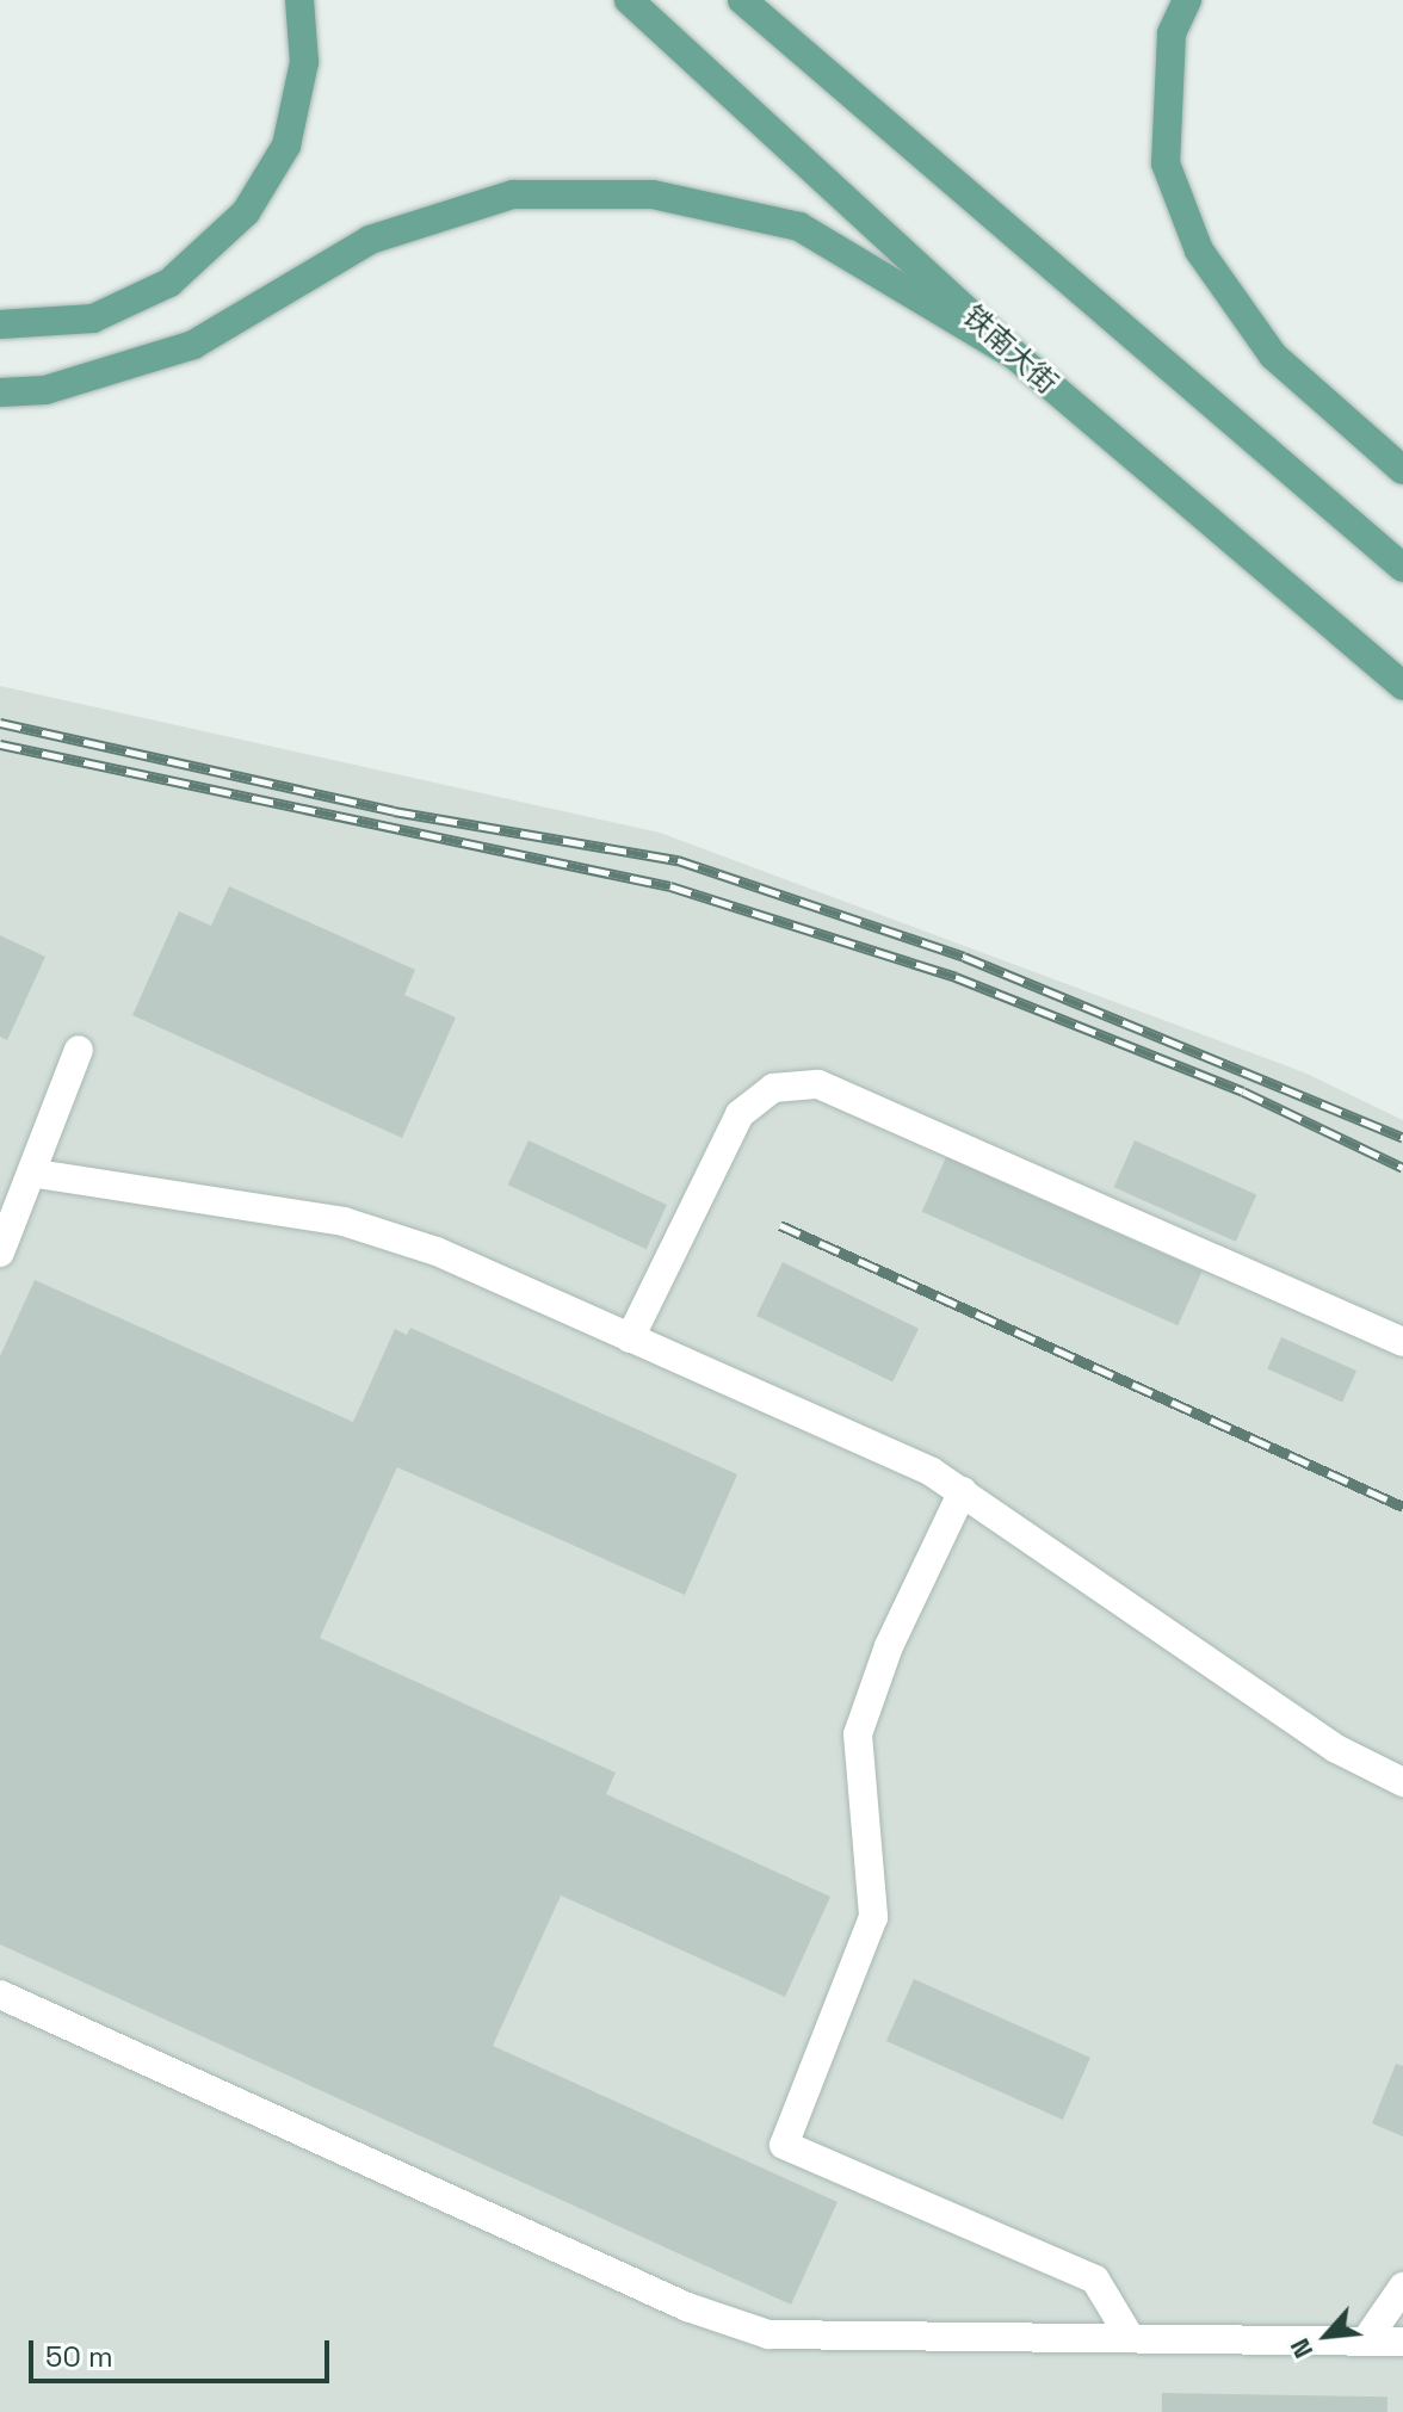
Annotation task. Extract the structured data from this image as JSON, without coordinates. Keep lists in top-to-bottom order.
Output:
{
  "streets": {
    "main road": ["铁南大街"]
  },
  "scale_bar": "50 m",
  "north": "bottom left"
}
